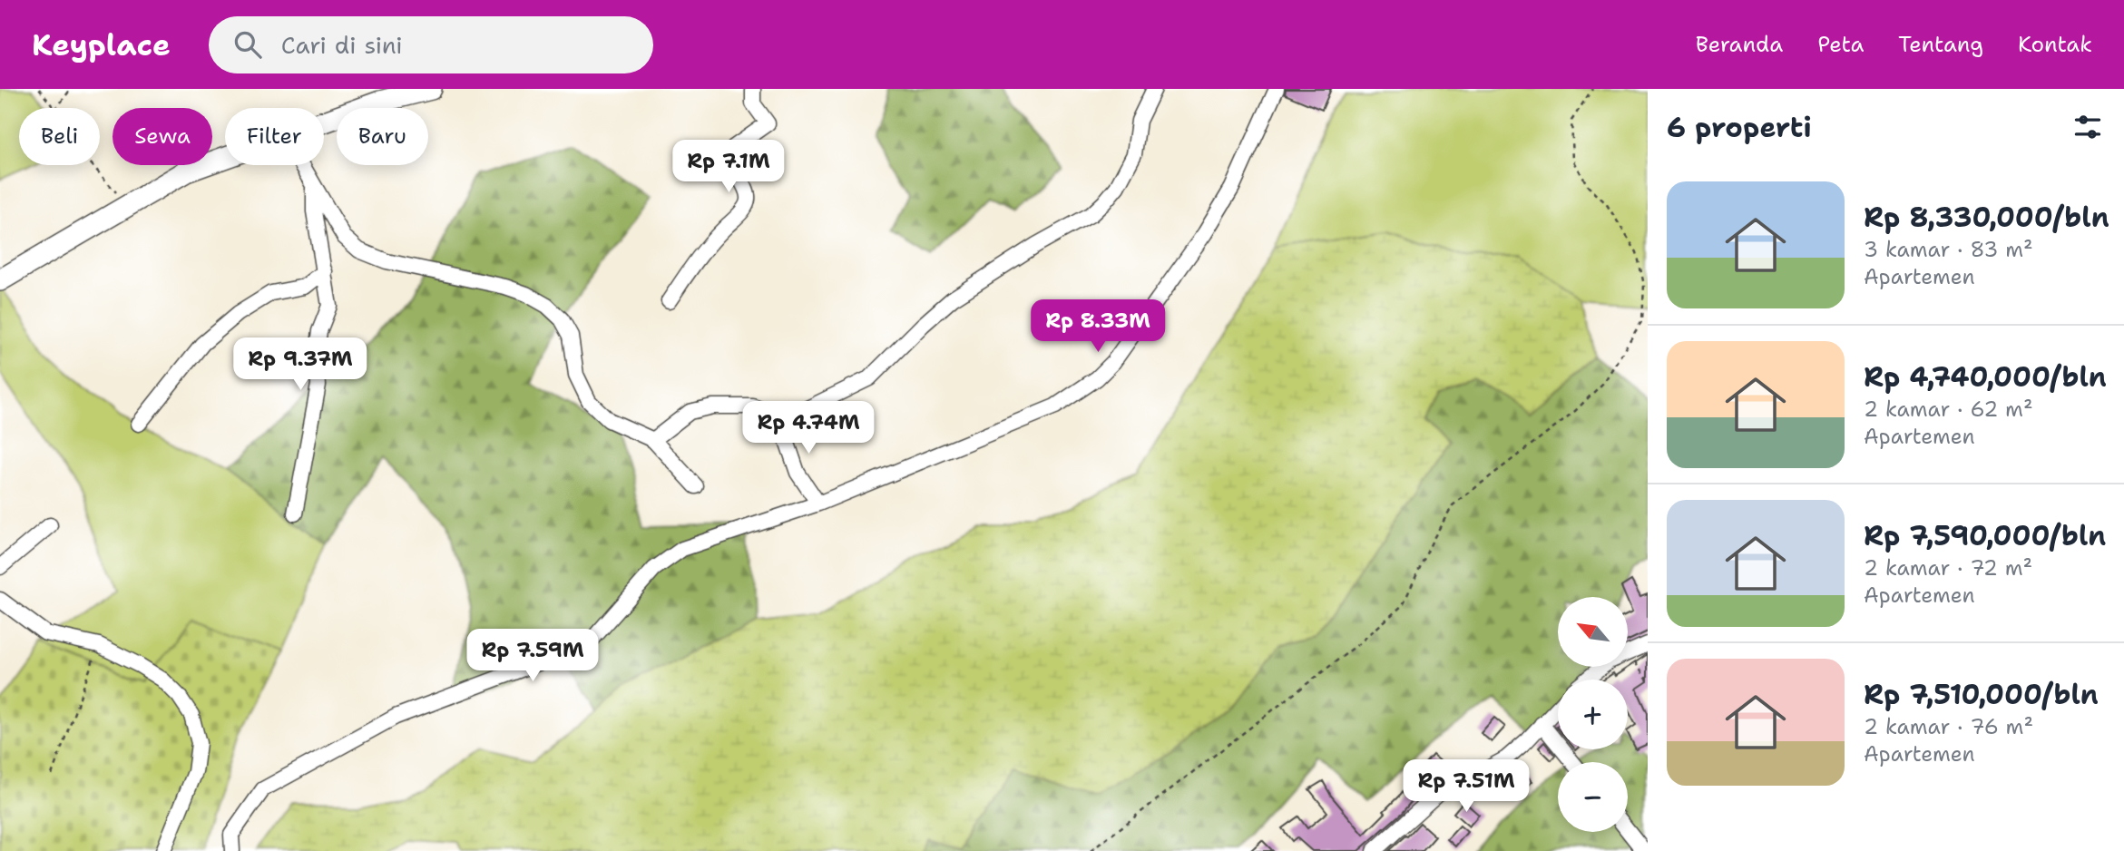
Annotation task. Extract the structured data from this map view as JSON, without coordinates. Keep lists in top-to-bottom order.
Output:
{
  "north": "top left",
  "page": {
    "header": "Keyplace",
    "search": "Cari di sini",
    "nav": [
      "Beranda",
      "Peta",
      "Tentang",
      "Kontak"
    ],
    "heading": "6 properti",
    "chip": [
      "Beli",
      "Sewa",
      "Filter",
      "Baru"
    ],
    "price": [
      "Rp 7.1M",
      "Rp 8.33M",
      "Rp 9.37M",
      "Rp 4.74M",
      "Rp 7.59M",
      "Rp 7.51M"
    ],
    "list": [
      {
        "name": "Rp 8,330,000/bln",
        "note": "3 kamar · 83 m² · Apartemen"
      },
      {
        "name": "Rp 4,740,000/bln",
        "note": "2 kamar · 62 m² · Apartemen"
      },
      {
        "name": "Rp 7,590,000/bln",
        "note": "2 kamar · 72 m² · Apartemen"
      },
      {
        "name": "Rp 7,510,000/bln",
        "note": "2 kamar · 76 m² · Apartemen"
      }
    ],
    "map_buttons": ["+", "−"]
  }
}
